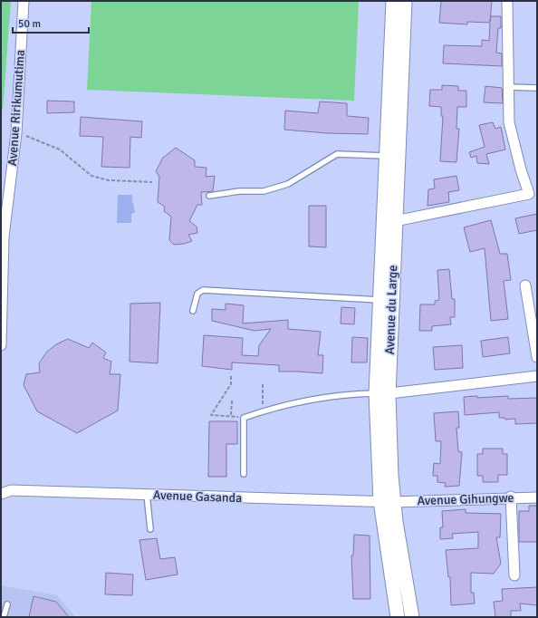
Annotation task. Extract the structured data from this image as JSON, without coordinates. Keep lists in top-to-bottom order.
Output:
{
  "streets": {
    "main road": ["Avenue du Large"],
    "street": ["Avenue Ririkumutima", "Avenue Gasanda", "Avenue Gihungwe"]
  },
  "crossings": [
    ["Avenue du Large", "Avenue Gasanda"],
    ["Avenue du Large", "Avenue Gihungwe"],
    ["Avenue Gasanda", "Avenue Gihungwe"]
  ],
  "scale_bar": "50 m"
}
